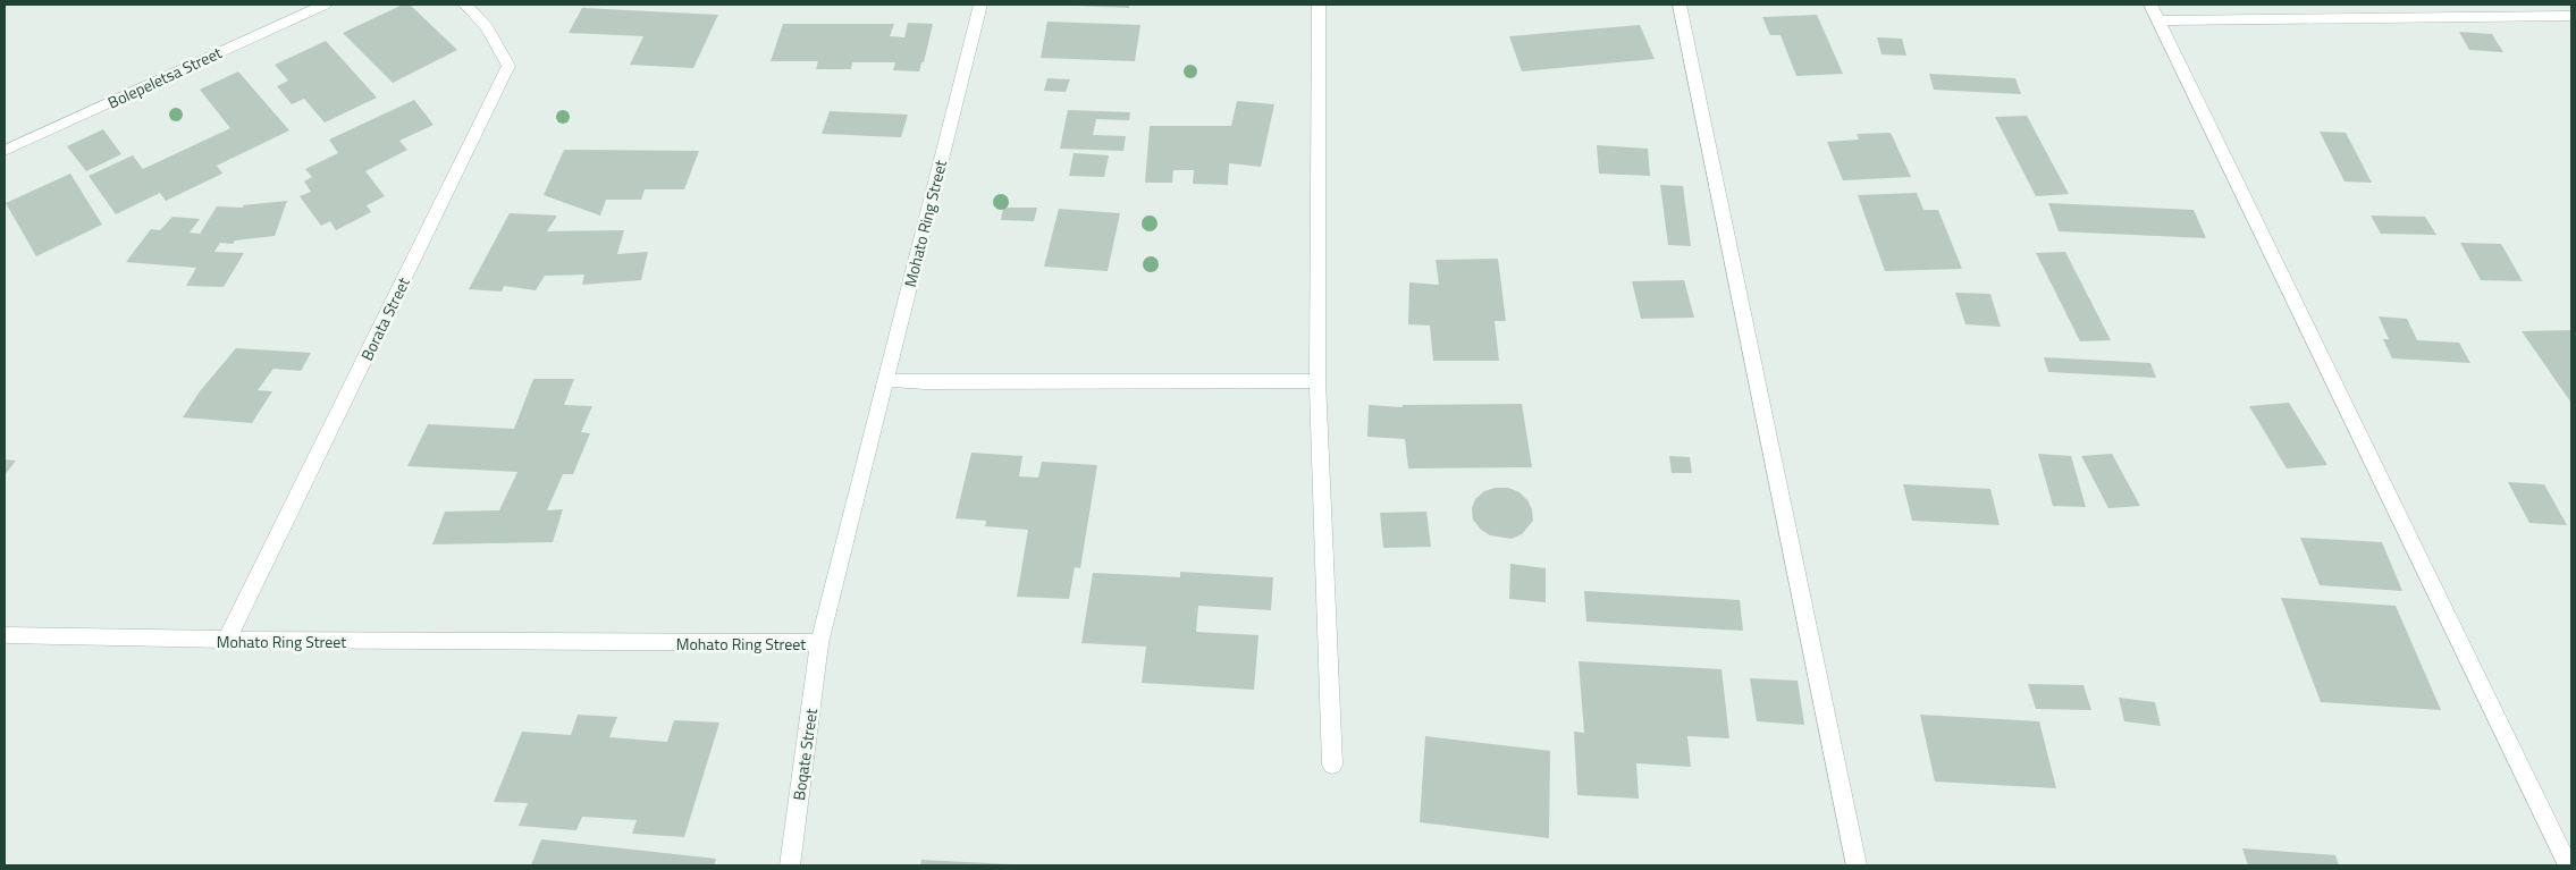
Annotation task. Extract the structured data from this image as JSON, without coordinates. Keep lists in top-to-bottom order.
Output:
{
  "streets": {
    "street": [
      "Bolepeletsa Street",
      "Mohato Ring Street",
      "Borata Street",
      "Boqate Street"
    ]
  },
  "crossings": [
    ["Mohato Ring Street", "Borata Street"],
    ["Mohato Ring Street", "Boqate Street"]
  ]
}
